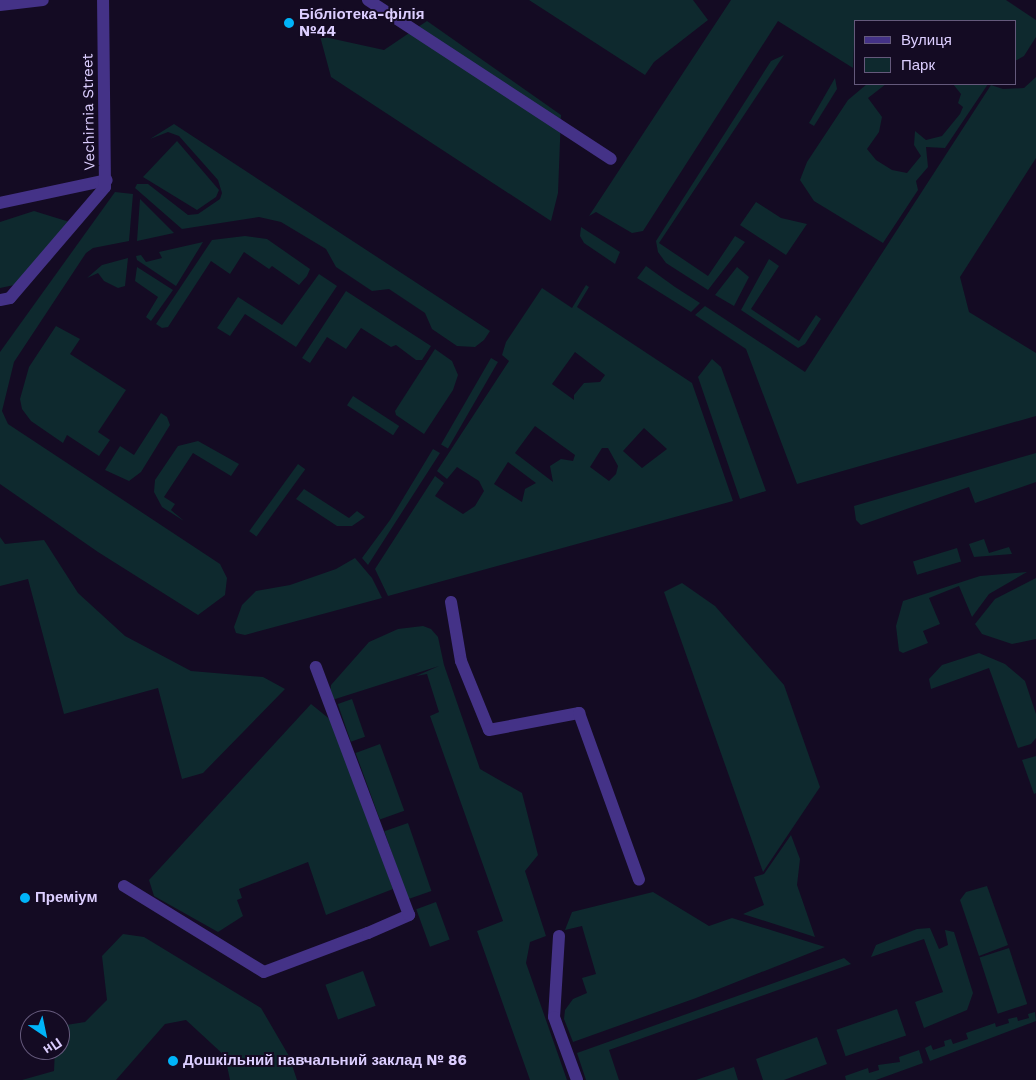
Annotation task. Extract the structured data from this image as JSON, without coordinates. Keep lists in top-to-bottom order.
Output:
{
  "streets": {
    "street": ["Vechirnia Street"]
  },
  "places": ["Бібліотека-філія №44", "Преміум", "Дошкільний навчальний заклад № 86"],
  "legend": ["Вулиця", "Парк"],
  "north": "bottom right"
}
